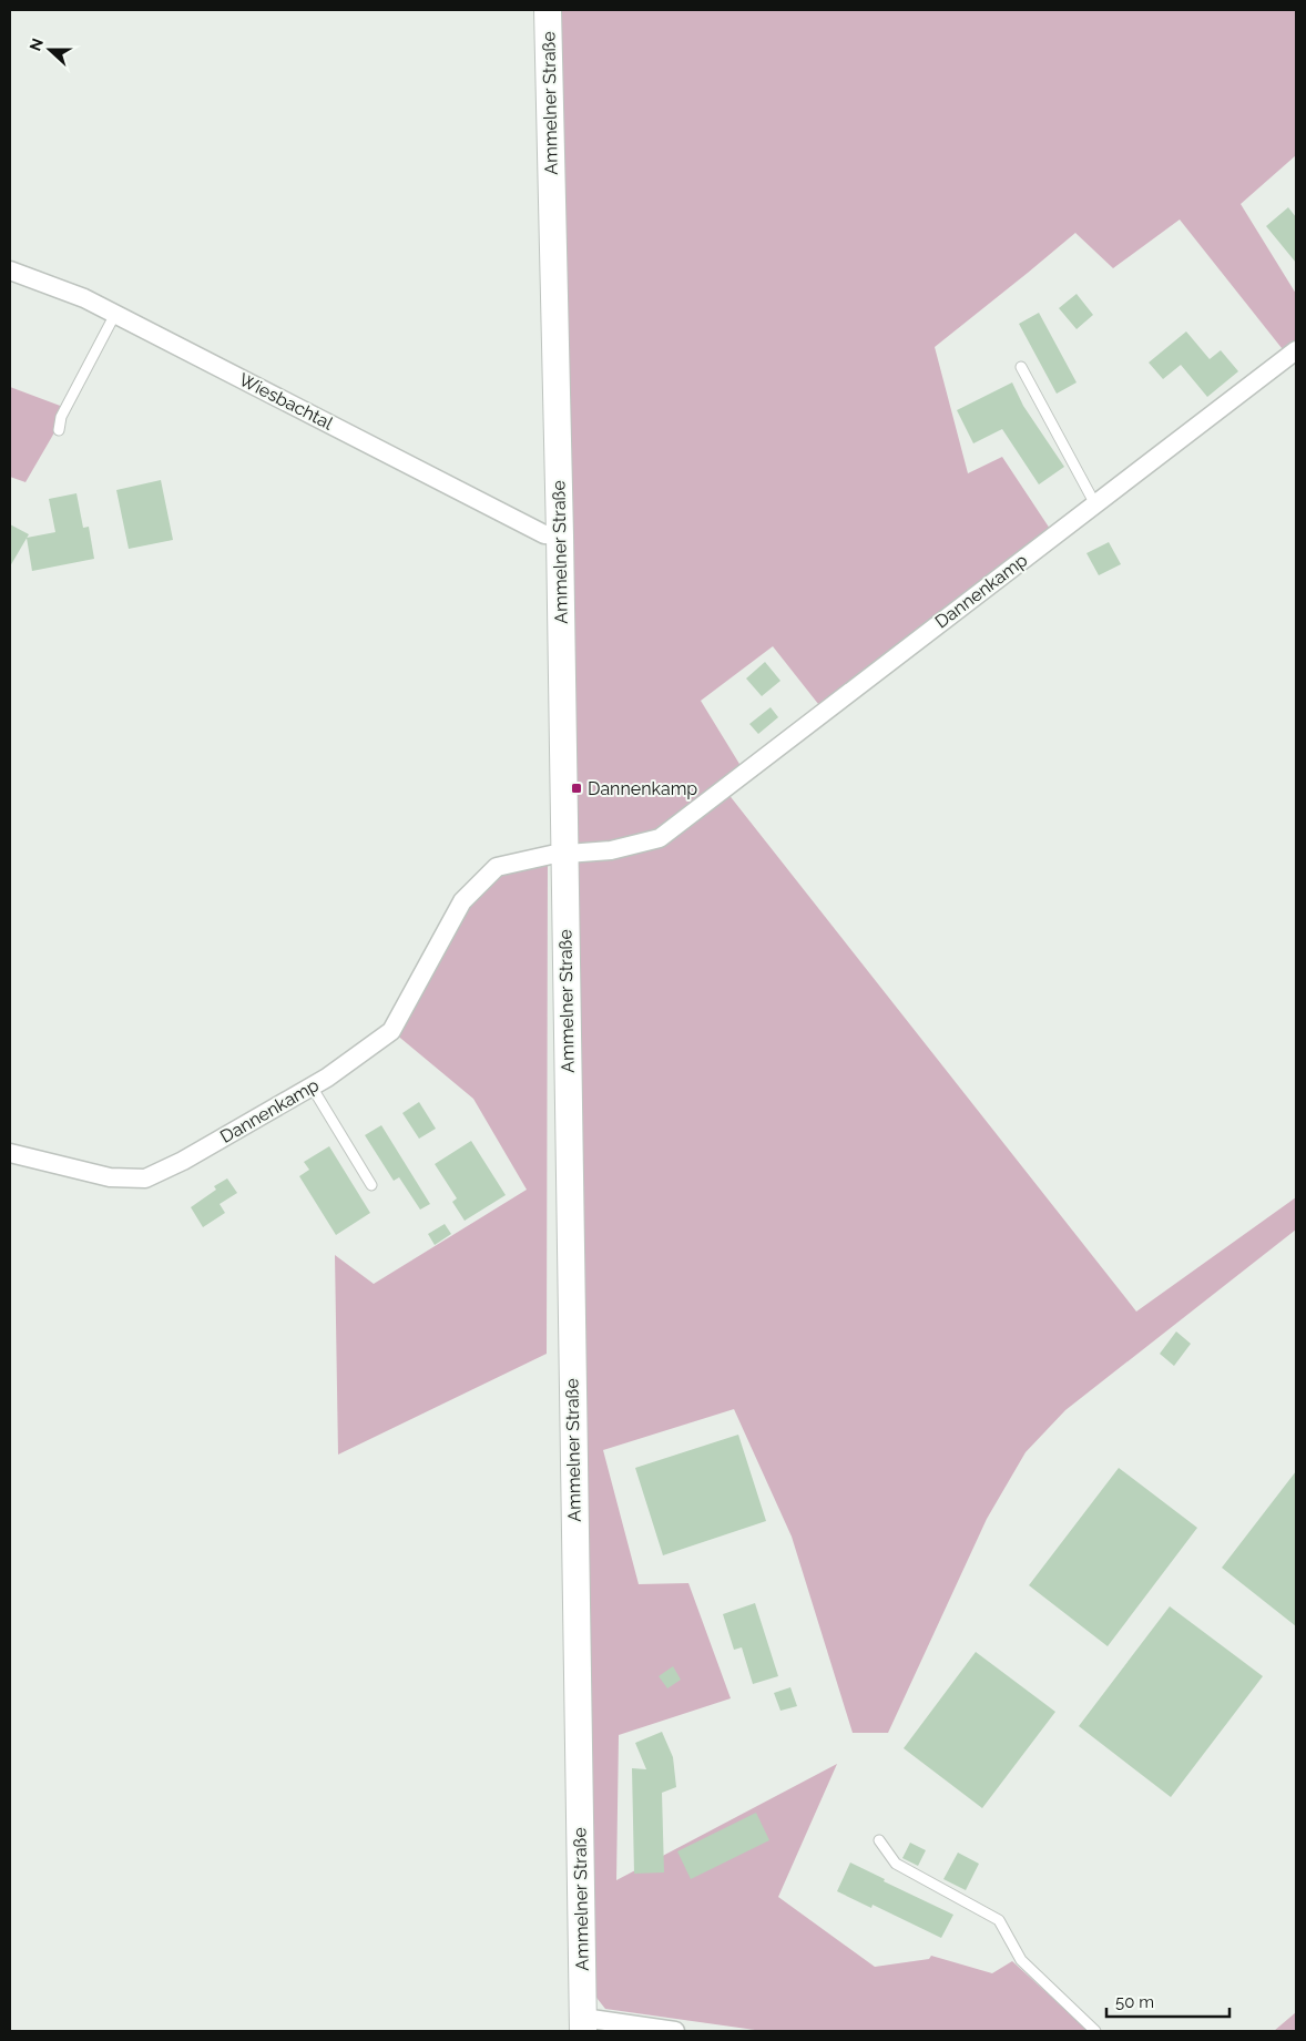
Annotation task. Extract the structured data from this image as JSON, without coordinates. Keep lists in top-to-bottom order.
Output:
{
  "streets": {
    "street": ["Ammelner Straße", "Wiesbachtal", "Dannenkamp"]
  },
  "crossings": [
    ["Ammelner Straße", "Wiesbachtal"],
    ["Ammelner Straße", "Dannenkamp"]
  ],
  "places": {
    "transit": ["Dannenkamp"]
  },
  "scale_bar": "50 m",
  "north": "left"
}
